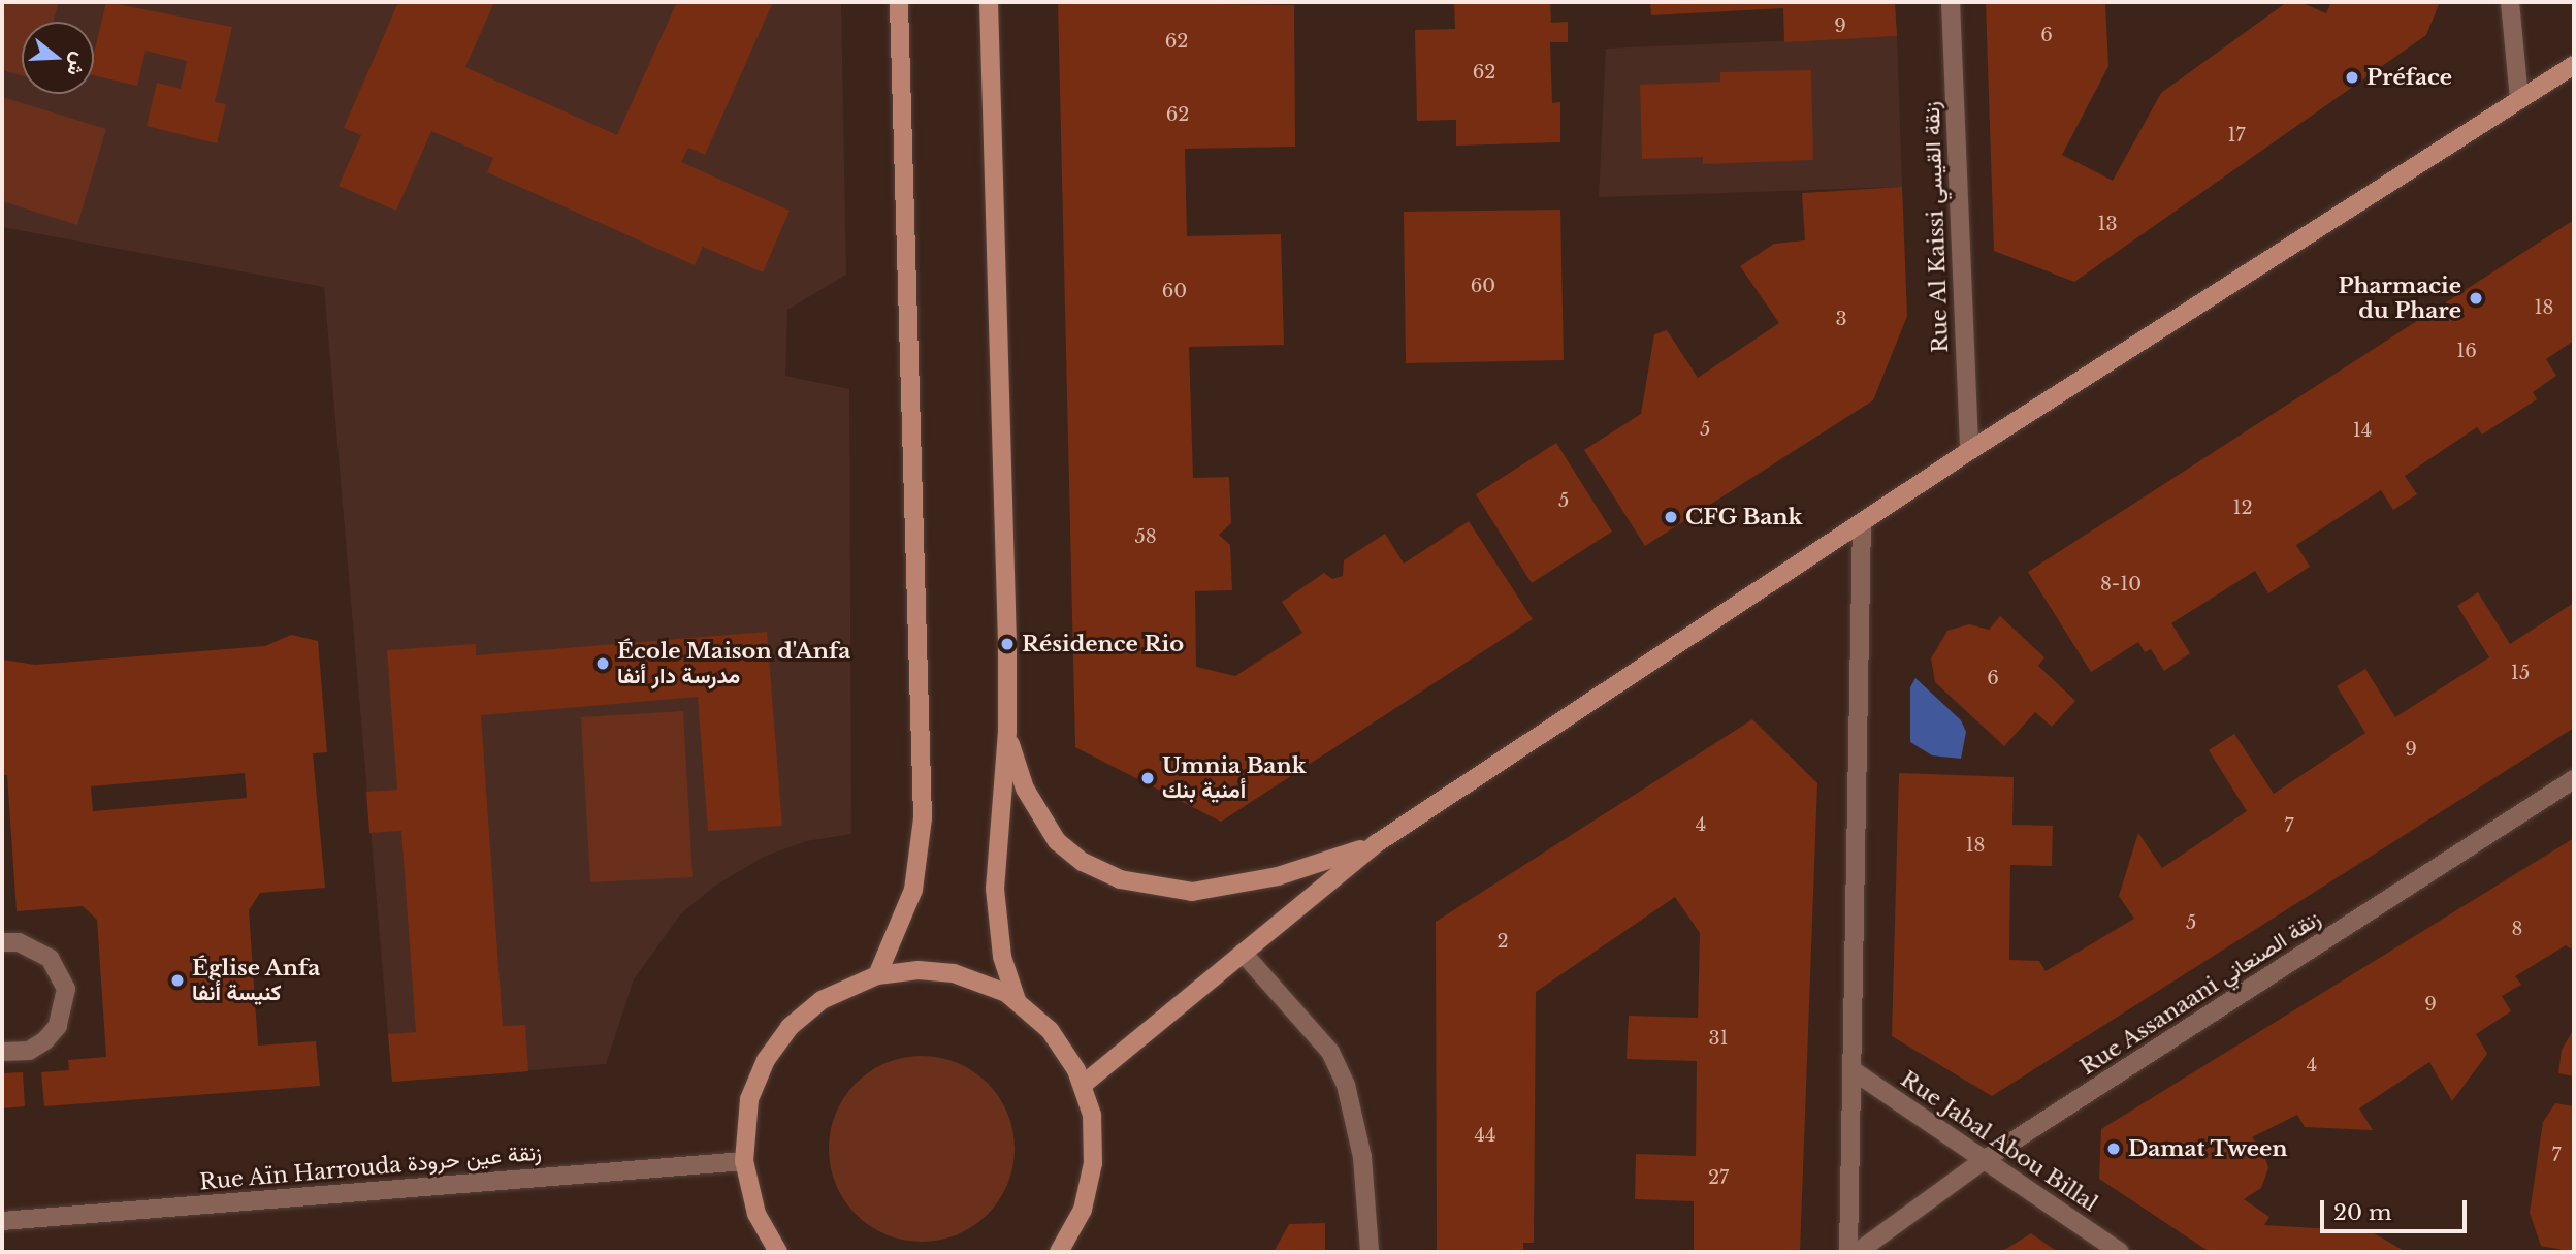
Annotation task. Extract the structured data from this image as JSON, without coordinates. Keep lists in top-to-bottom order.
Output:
{
  "streets": {
    "street": [
      "Rue Al Kaissi زنقة القيسي",
      "Rue Assanaani زنقة الصنعاني",
      "Rue Jabal Abou Billal",
      "Rue Aïn Harrouda زنقة عين حرودة"
    ]
  },
  "crossings": [
    ["Rue Assanaani زنقة الصنعاني", "Rue Jabal Abou Billal"]
  ],
  "places": [
    "Préface",
    "Pharmacie du Phare",
    "CFG Bank",
    "Résidence Rio",
    "École Maison d'Anfa مدرسة دار أنفا",
    "Umnia Bank أمنية بنك",
    "Église Anfa كنيسة أنفا",
    "Damat Tween"
  ],
  "house_numbers": [
    "9",
    "6",
    "62",
    "62",
    "62",
    "17",
    "13",
    "60",
    "60",
    "18",
    "3",
    "16",
    "5",
    "14",
    "5",
    "12",
    "58",
    "8-10",
    "15",
    "6",
    "9",
    "4",
    "7",
    "18",
    "5",
    "8",
    "2",
    "9",
    "31",
    "4",
    "44",
    "7",
    "27"
  ],
  "scale_bar": "20 m",
  "north": "right"
}
